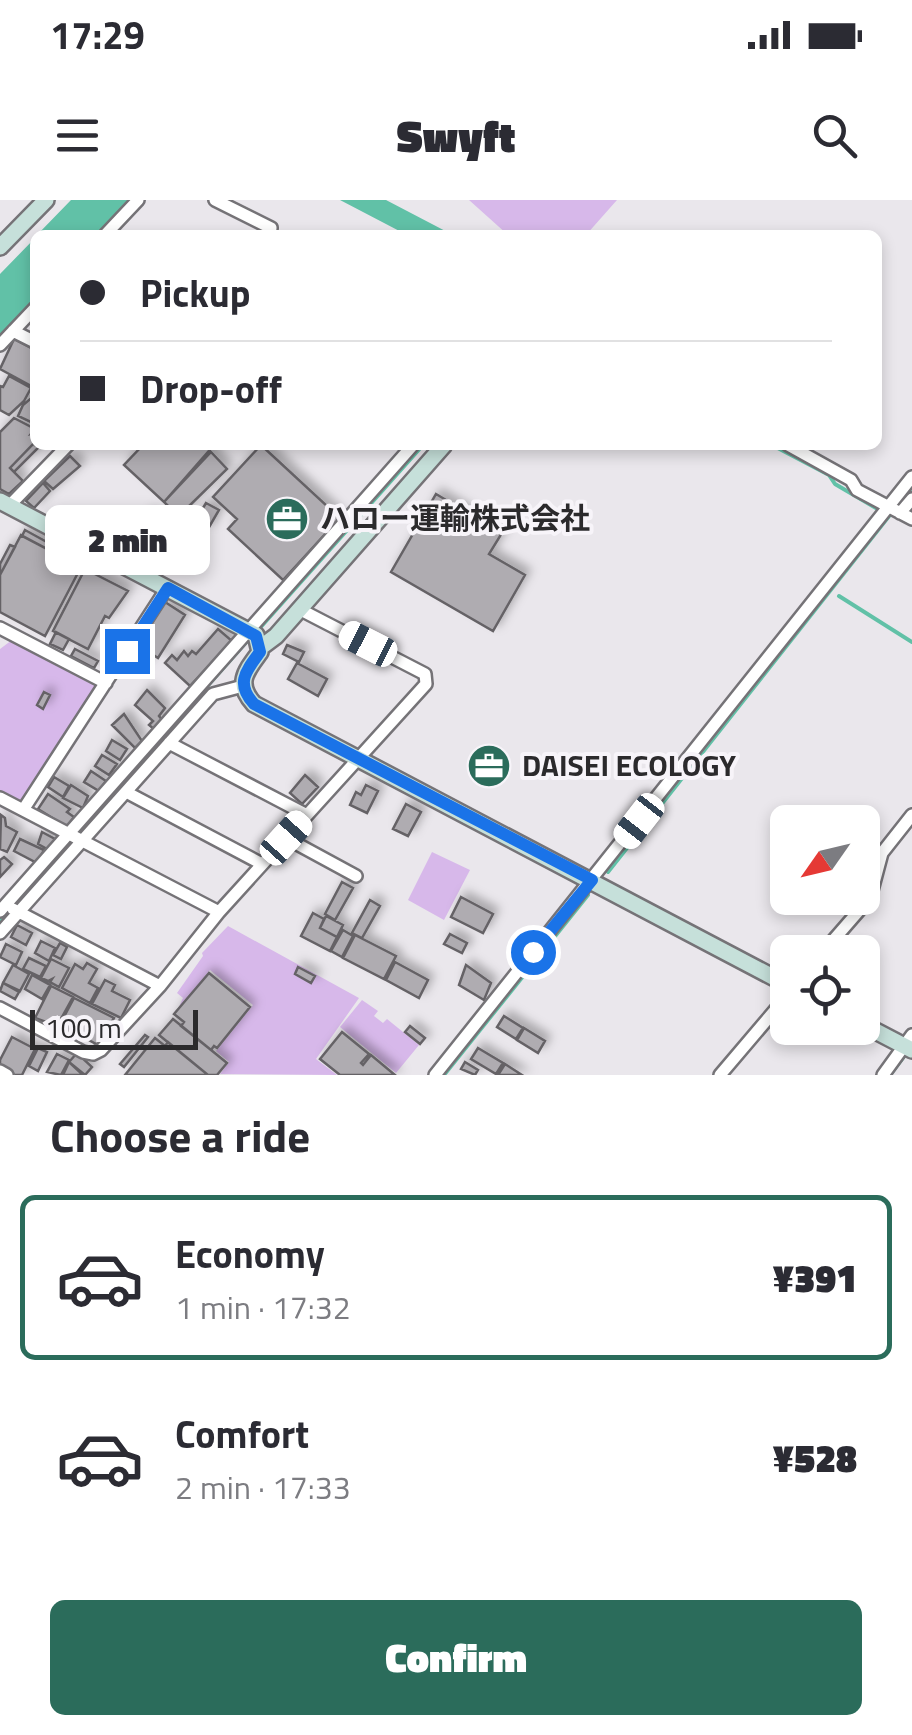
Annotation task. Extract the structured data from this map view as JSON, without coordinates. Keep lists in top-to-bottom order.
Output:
{
  "places": {
    "office": ["ハロー運輸株式会社", "DAISEI ECOLOGY"]
  },
  "scale_bar": "100 m",
  "north": "bottom left",
  "page": {
    "status": "17:29",
    "header": "Swyft",
    "banner": ["Pickup", "Drop-off"],
    "bubble": "2 min",
    "scale": "100 m",
    "heading": "Choose a ride",
    "list": [
      {
        "name": "Economy",
        "note": "1 min · 17:32",
        "value": "¥391"
      },
      {
        "name": "Comfort",
        "note": "2 min · 17:33",
        "value": "¥528"
      }
    ],
    "buttons": "Confirm"
  }
}
